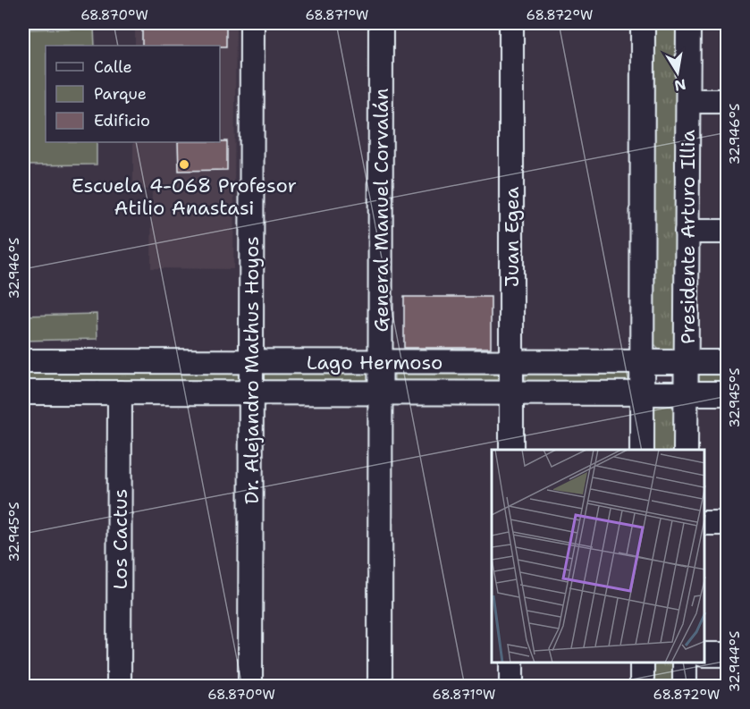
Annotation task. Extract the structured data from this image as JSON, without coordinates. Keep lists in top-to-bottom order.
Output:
{
  "streets": {
    "street": [
      "General Manuel Corvalán",
      "Juan Egea",
      "Presidente Arturo Illia",
      "Lago Hermoso",
      "Dr. Alejandro Mathus Hoyos",
      "Los Cactus"
    ]
  },
  "crossings": [
    ["General Manuel Corvalán", "Lago Hermoso"],
    ["Juan Egea", "Lago Hermoso"],
    ["Presidente Arturo Illia", "Lago Hermoso"],
    ["Lago Hermoso", "Dr. Alejandro Mathus Hoyos"],
    ["Lago Hermoso", "Los Cactus"]
  ],
  "places": ["Escuela 4-068 Profesor Atilio Anastasi"],
  "legend": ["Calle", "Parque", "Edificio"],
  "north": "bottom",
  "coordinates": [
    "68.870°W",
    "68.871°W",
    "68.872°W",
    "32.946°S",
    "32.945°S",
    "32.944°S"
  ]
}
